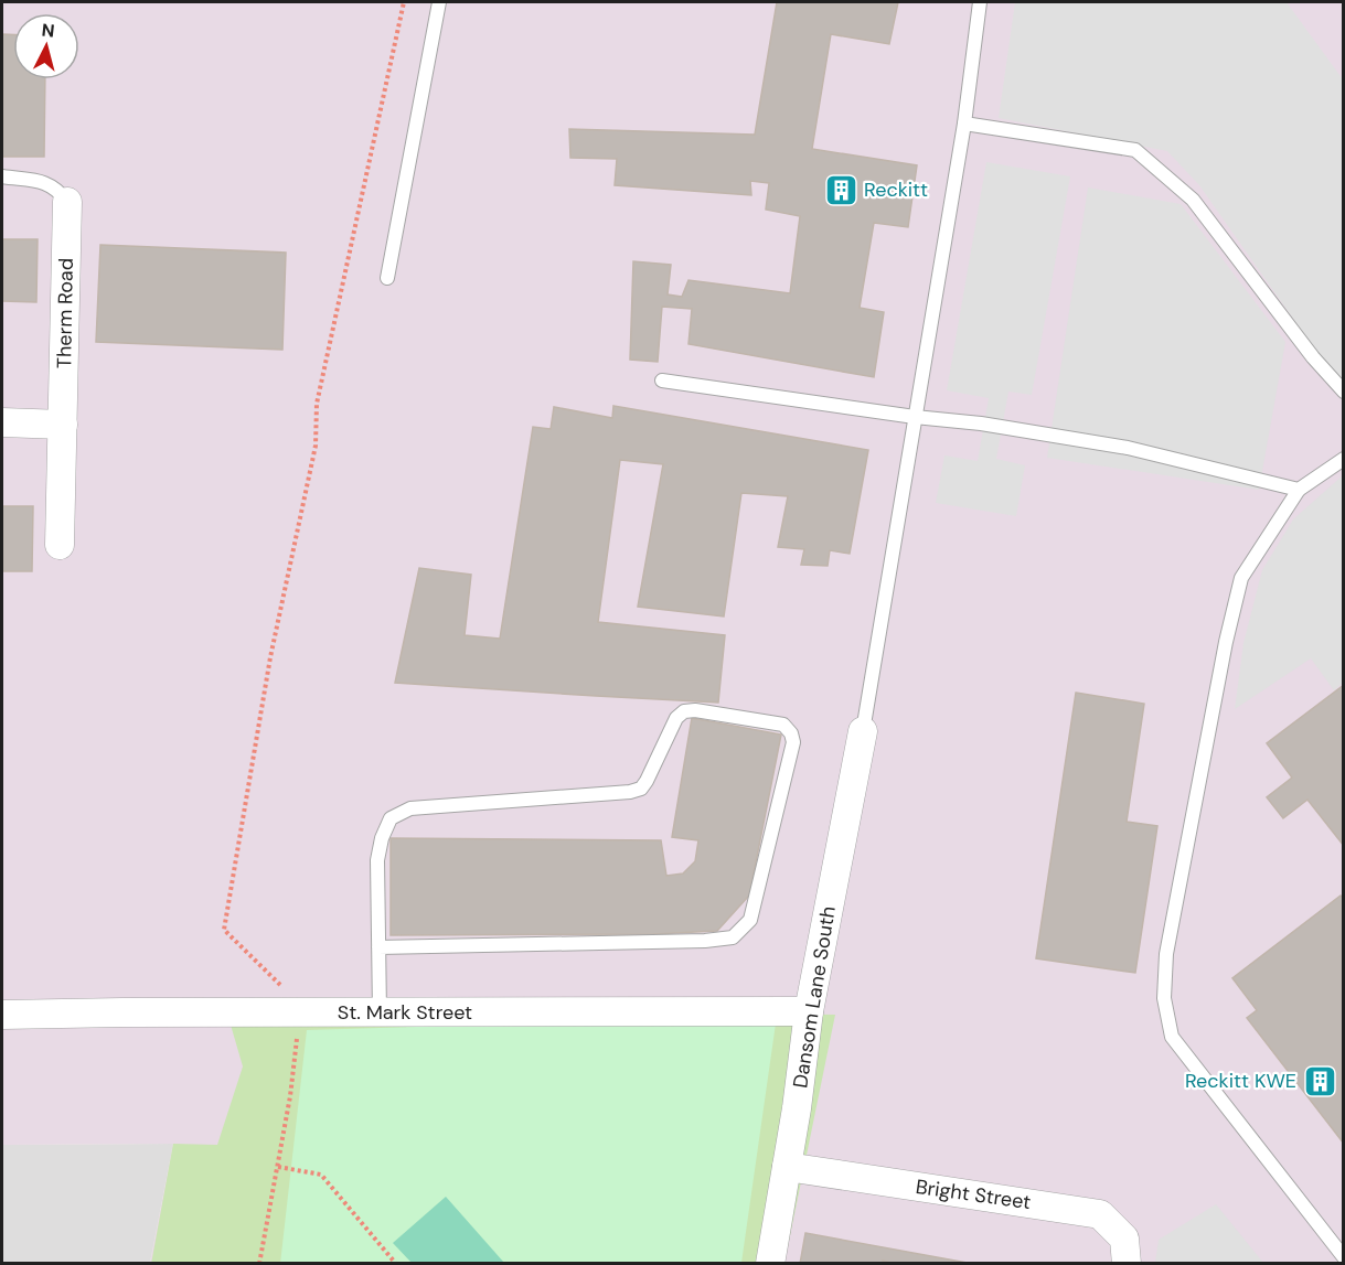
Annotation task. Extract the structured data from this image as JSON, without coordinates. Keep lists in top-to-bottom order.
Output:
{
  "streets": {
    "street": [
      "Therm Road",
      "Dansom Lane South",
      "St. Mark Street",
      "Bright Street"
    ]
  },
  "crossings": [
    ["Dansom Lane South", "St. Mark Street"],
    ["Dansom Lane South", "Bright Street"]
  ],
  "places": {
    "building": ["Reckitt", "Reckitt KWE"]
  },
  "north": "top"
}
